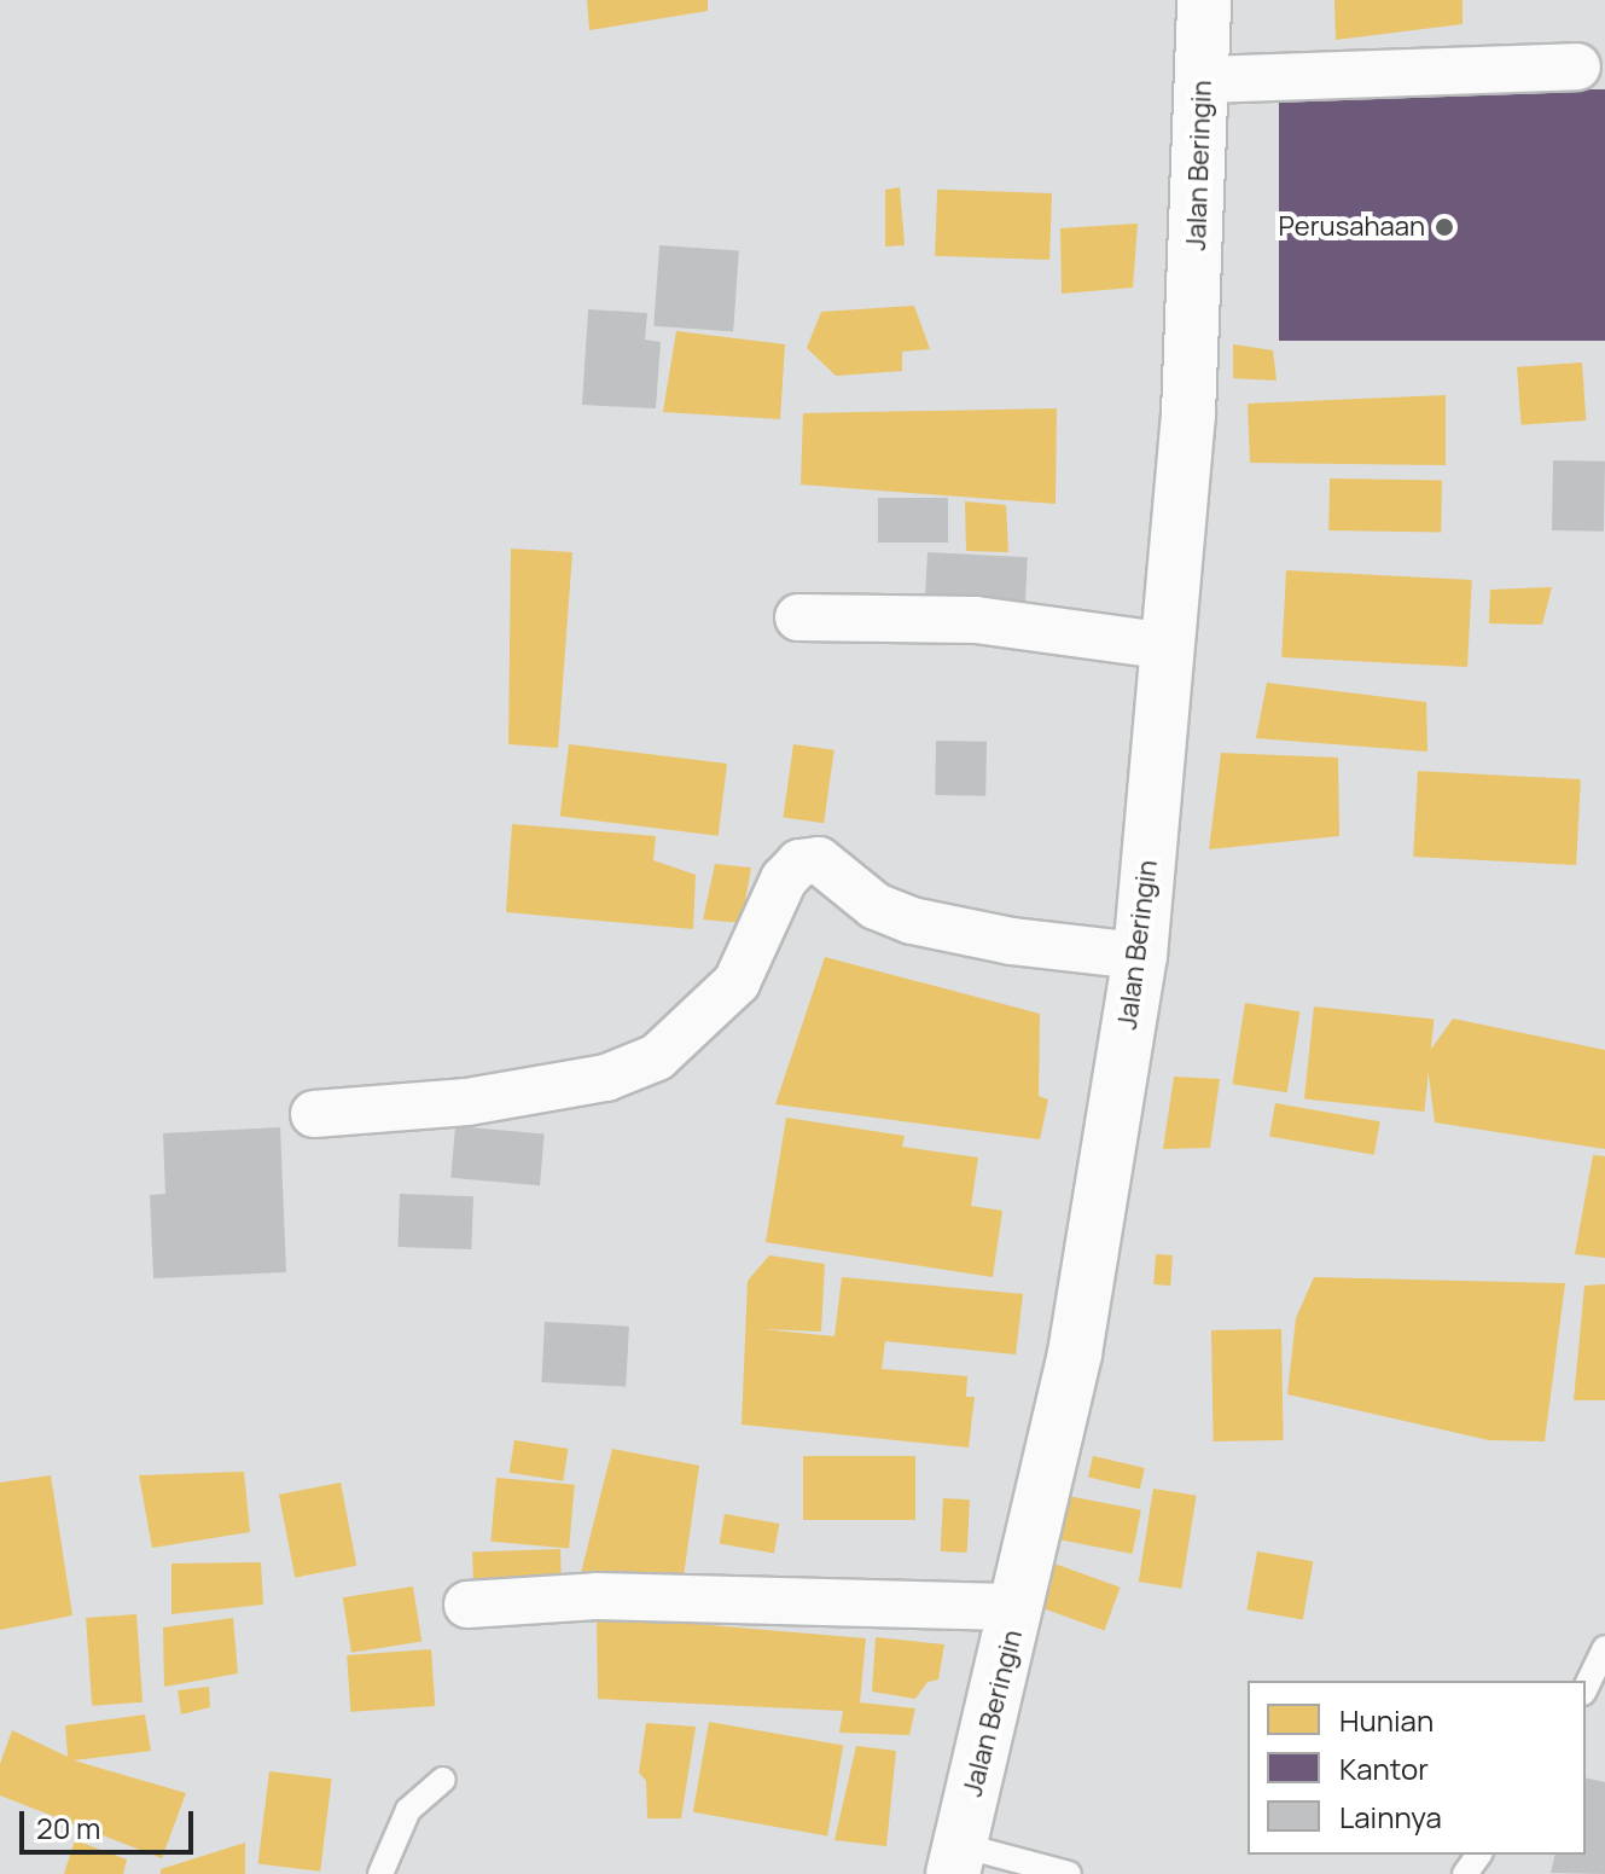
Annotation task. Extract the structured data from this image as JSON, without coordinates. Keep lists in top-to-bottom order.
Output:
{
  "streets": {
    "street": ["Jalan Beringin"]
  },
  "places": ["Perusahaan"],
  "legend": ["Hunian", "Kantor", "Lainnya"],
  "scale_bar": "20 m"
}
